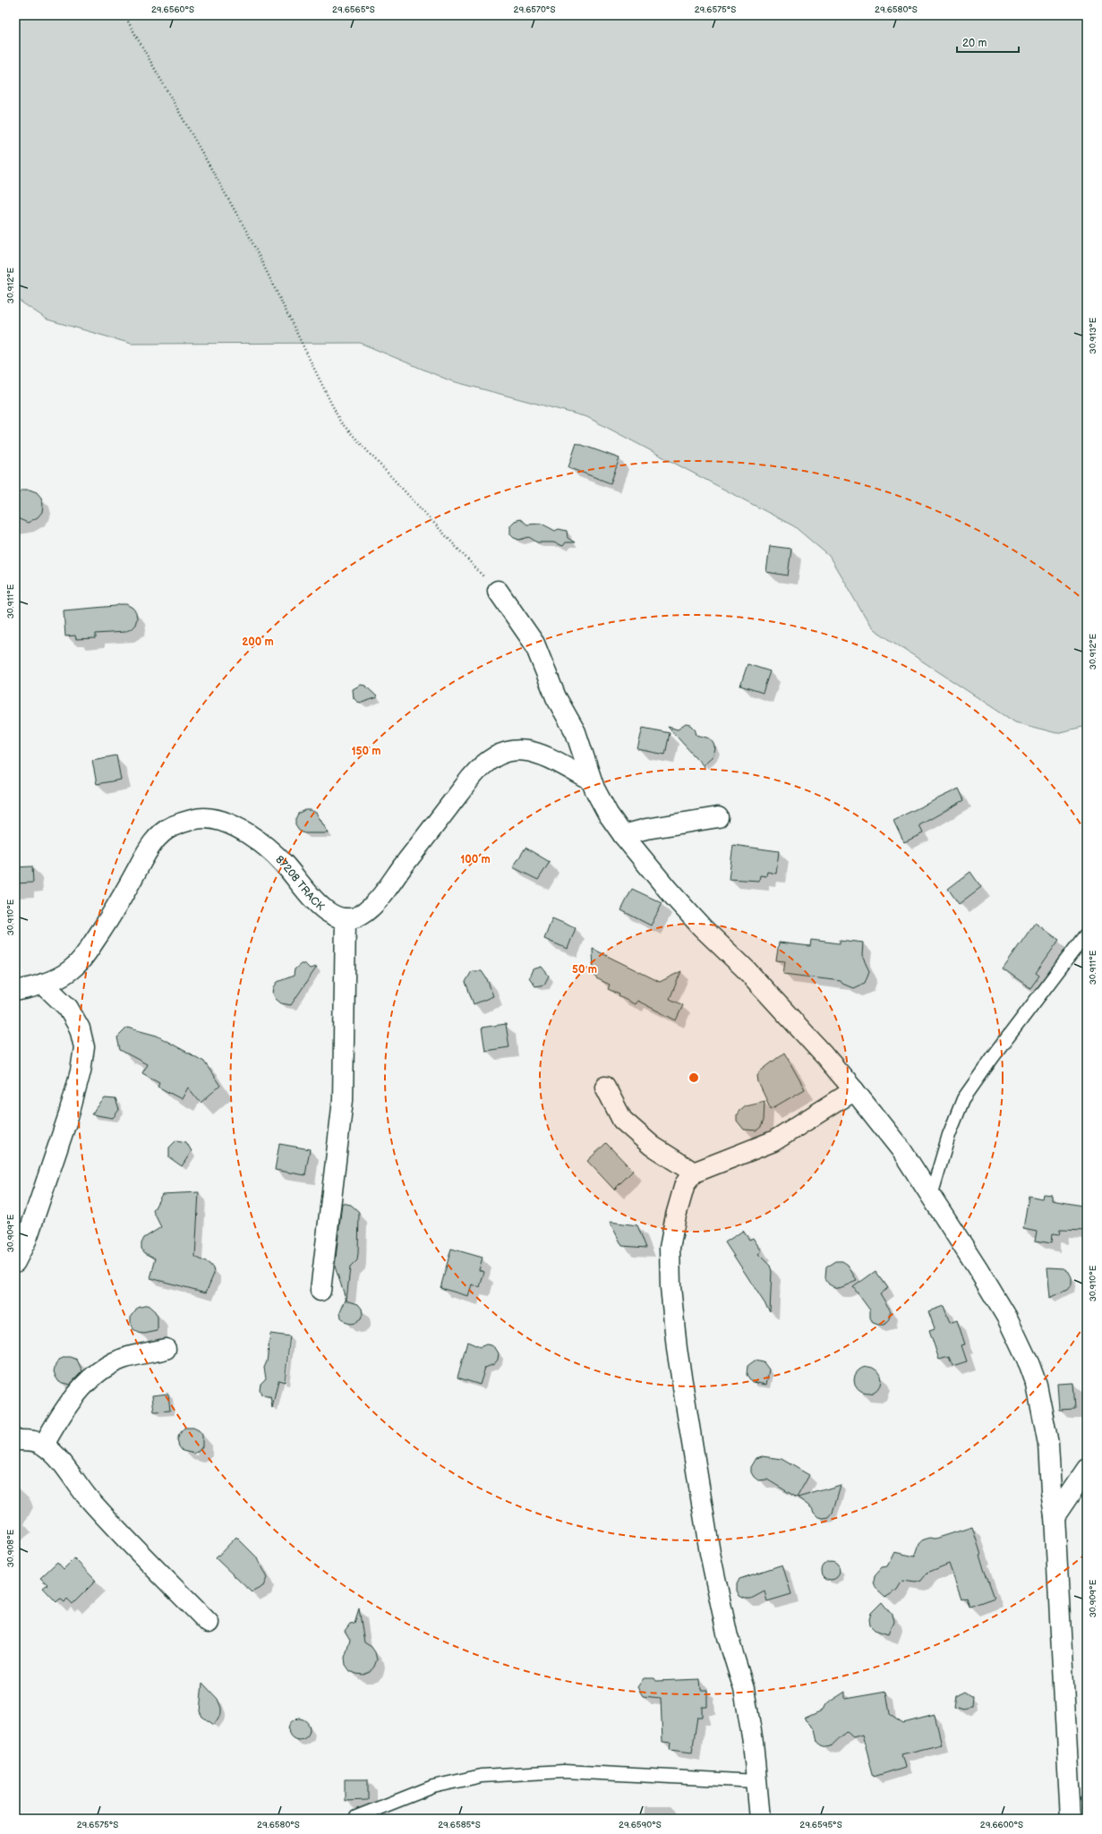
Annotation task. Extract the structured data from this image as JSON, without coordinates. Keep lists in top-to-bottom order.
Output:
{
  "streets": {
    "street": ["87208 TRACK"]
  },
  "scale_bar": "20 m",
  "coordinates": [
    "29.6560°S",
    "29.6565°S",
    "29.6570°S",
    "29.6575°S",
    "29.6580°S",
    "30.912°E",
    "30.913°E",
    "30.911°E",
    "30.910°E",
    "30.909°E",
    "30.908°E",
    "29.6585°S",
    "29.6590°S",
    "29.6595°S",
    "29.6600°S"
  ],
  "rings": [
    "200 m",
    "150 m",
    "100 m",
    "50 m"
  ]
}
